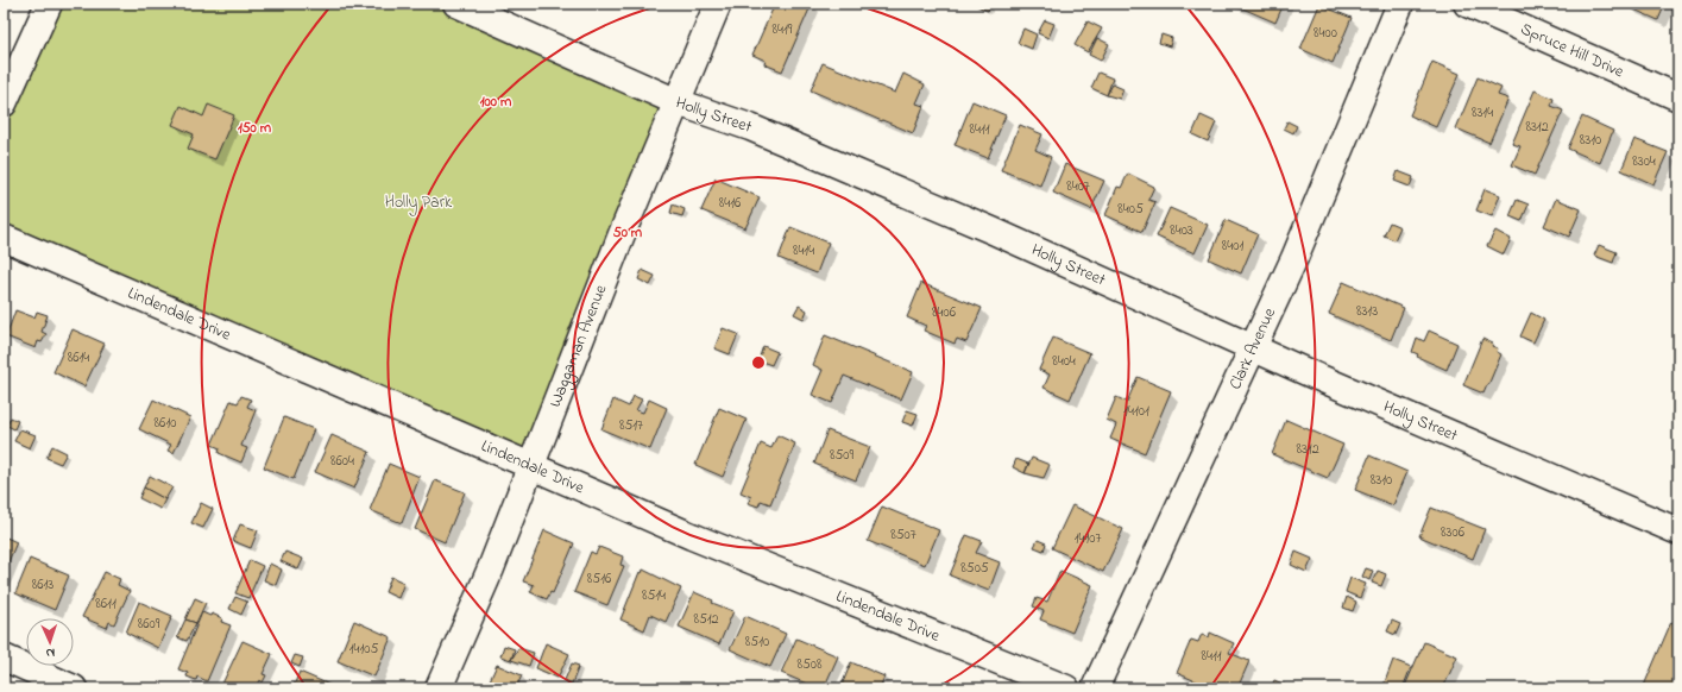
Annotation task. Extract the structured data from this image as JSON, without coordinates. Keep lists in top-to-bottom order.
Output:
{
  "streets": {
    "street": [
      "Spruce Hill Drive",
      "Holly Street",
      "Lindendale Drive",
      "Waggaman Avenue",
      "Clark Avenue"
    ]
  },
  "crossings": [
    ["Holly Street", "Waggaman Avenue"],
    ["Holly Street", "Clark Avenue"],
    ["Lindendale Drive", "Waggaman Avenue"]
  ],
  "parks": ["Holly Park"],
  "house_numbers": [
    "8419",
    "8400",
    "8314",
    "8312",
    "8411",
    "8310",
    "8304",
    "8407",
    "8416",
    "8405",
    "8403",
    "8401",
    "8414",
    "8313",
    "8406",
    "8614",
    "8404",
    "14101",
    "8610",
    "8517",
    "8312",
    "8509",
    "8604",
    "8310",
    "8306",
    "8507",
    "14107",
    "8505",
    "8516",
    "8613",
    "8514",
    "8611",
    "8512",
    "8609",
    "8510",
    "14105",
    "8411",
    "8508"
  ],
  "north": "bottom",
  "rings": ["100 m", "150 m", "50 m"]
}
